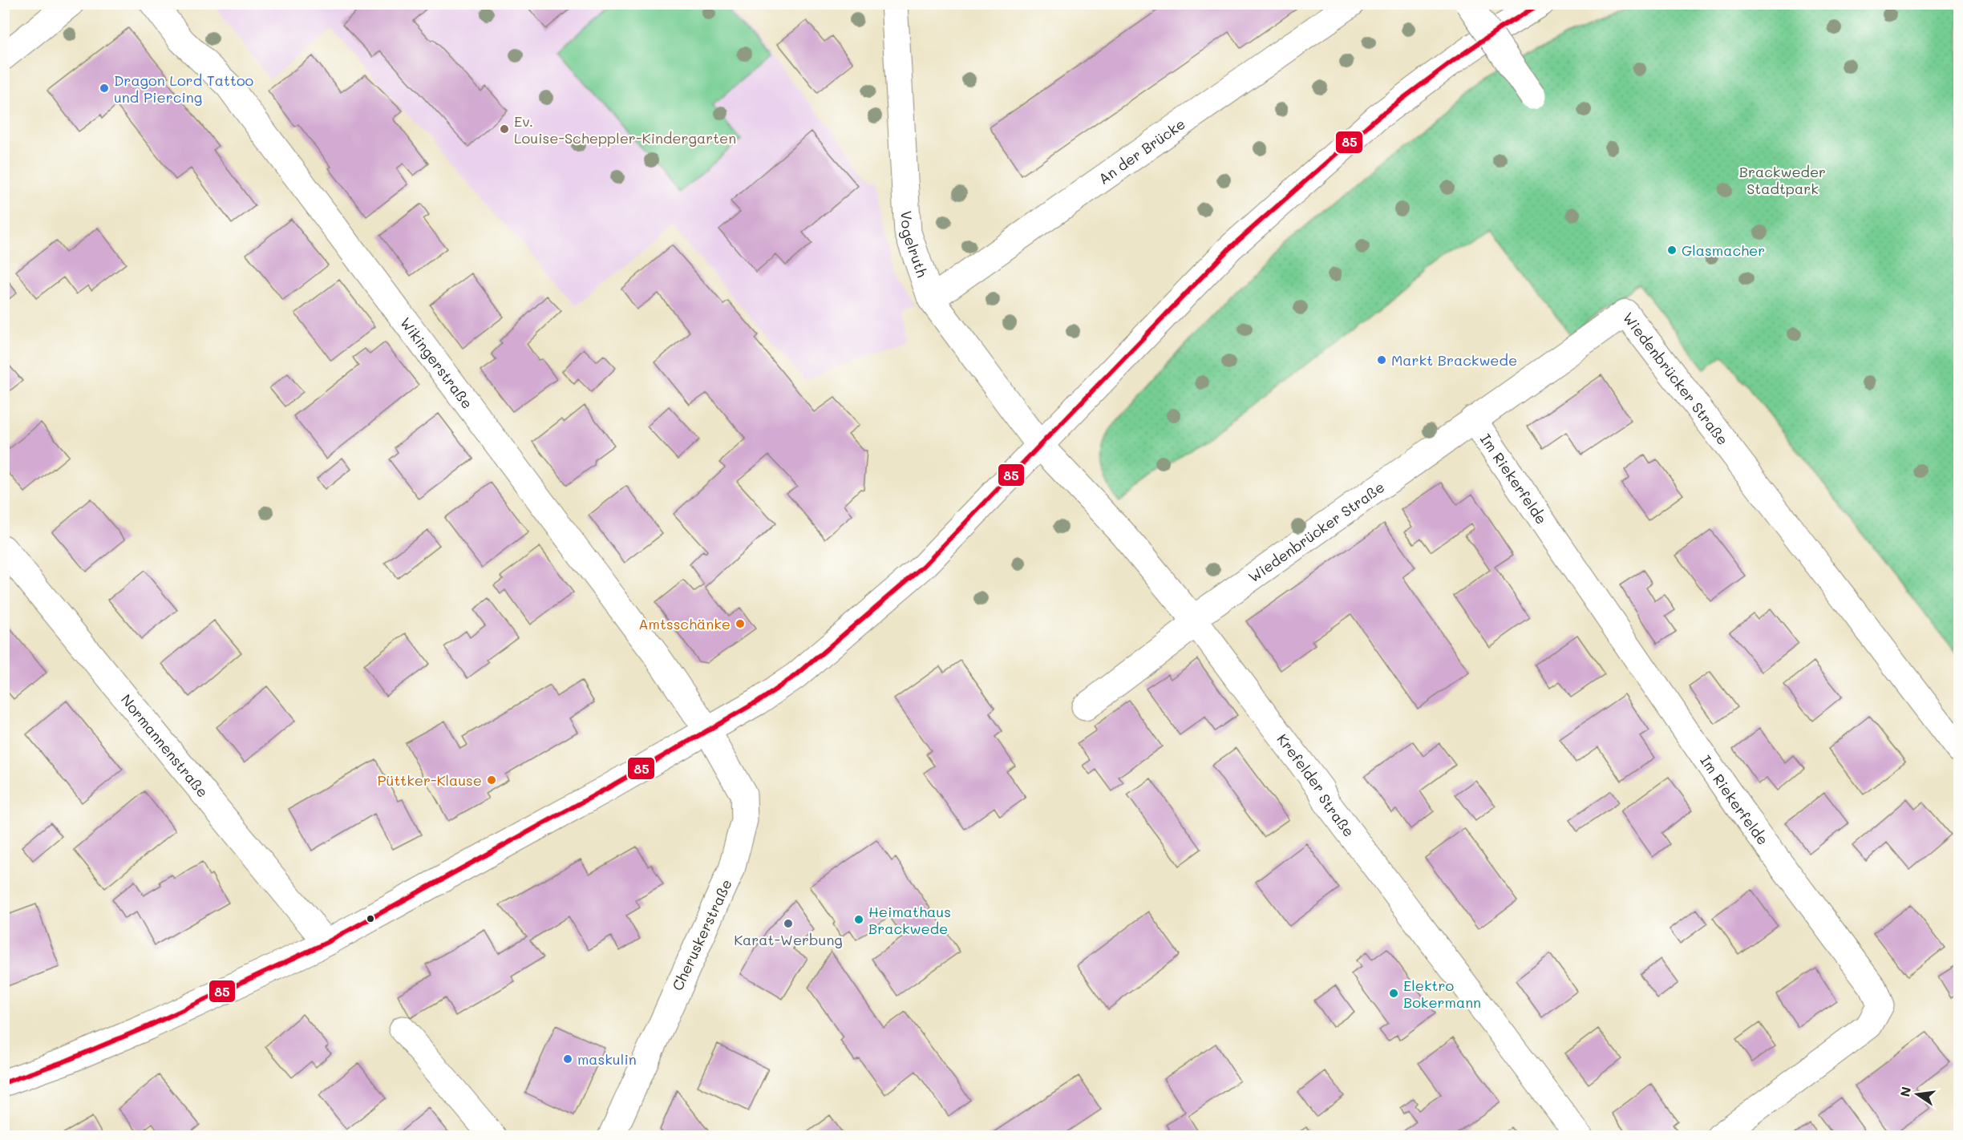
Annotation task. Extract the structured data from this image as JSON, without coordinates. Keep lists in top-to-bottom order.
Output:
{
  "streets": {
    "street": [
      "An der Brücke",
      "Vogelruth",
      "Wikingerstraße",
      "Wiedenbrücker Straße",
      "Im Riekerfelde",
      "Normannenstraße",
      "Krefelder Straße",
      "Cheruskerstraße"
    ]
  },
  "crossings": [
    ["An der Brücke", "Vogelruth"],
    ["Vogelruth", "Krefelder Straße"],
    ["Wikingerstraße", "Cheruskerstraße"],
    ["Wiedenbrücker Straße", "Im Riekerfelde"],
    ["Wiedenbrücker Straße", "Krefelder Straße"]
  ],
  "parks": ["Brackweder Stadtpark"],
  "places": [
    "Dragon Lord Tattoo und Piercing",
    "Ev. Louise-Scheppler-Kindergarten",
    "Glasmacher",
    "Markt Brackwede",
    "Amtsschänke",
    "Püttker-Klause",
    "Heimathaus Brackwede",
    "Karat-Werbung",
    "Elektro Bokermann",
    "maskulin"
  ],
  "lines": ["transit line 85"],
  "north": "left"
}
